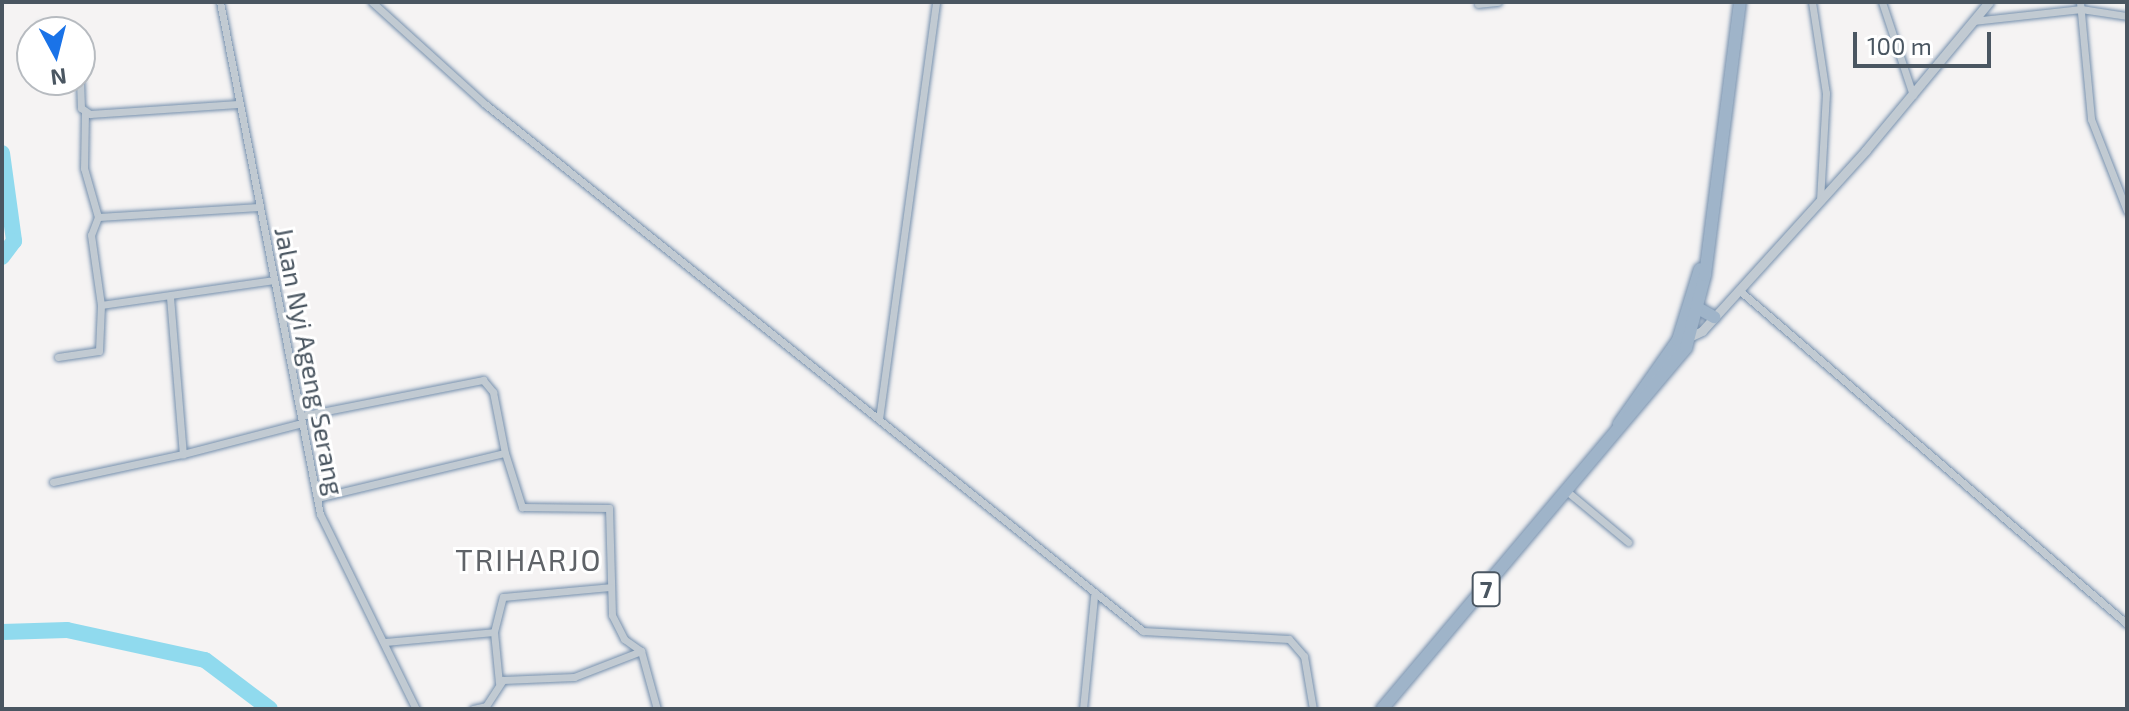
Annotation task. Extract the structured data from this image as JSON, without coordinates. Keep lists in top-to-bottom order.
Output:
{
  "streets": {
    "highway": ["7"],
    "street": ["Jalan Nyi Ageng Serang"]
  },
  "districts": ["TRIHARJO"],
  "scale_bar": "100 m",
  "north": "bottom"
}
